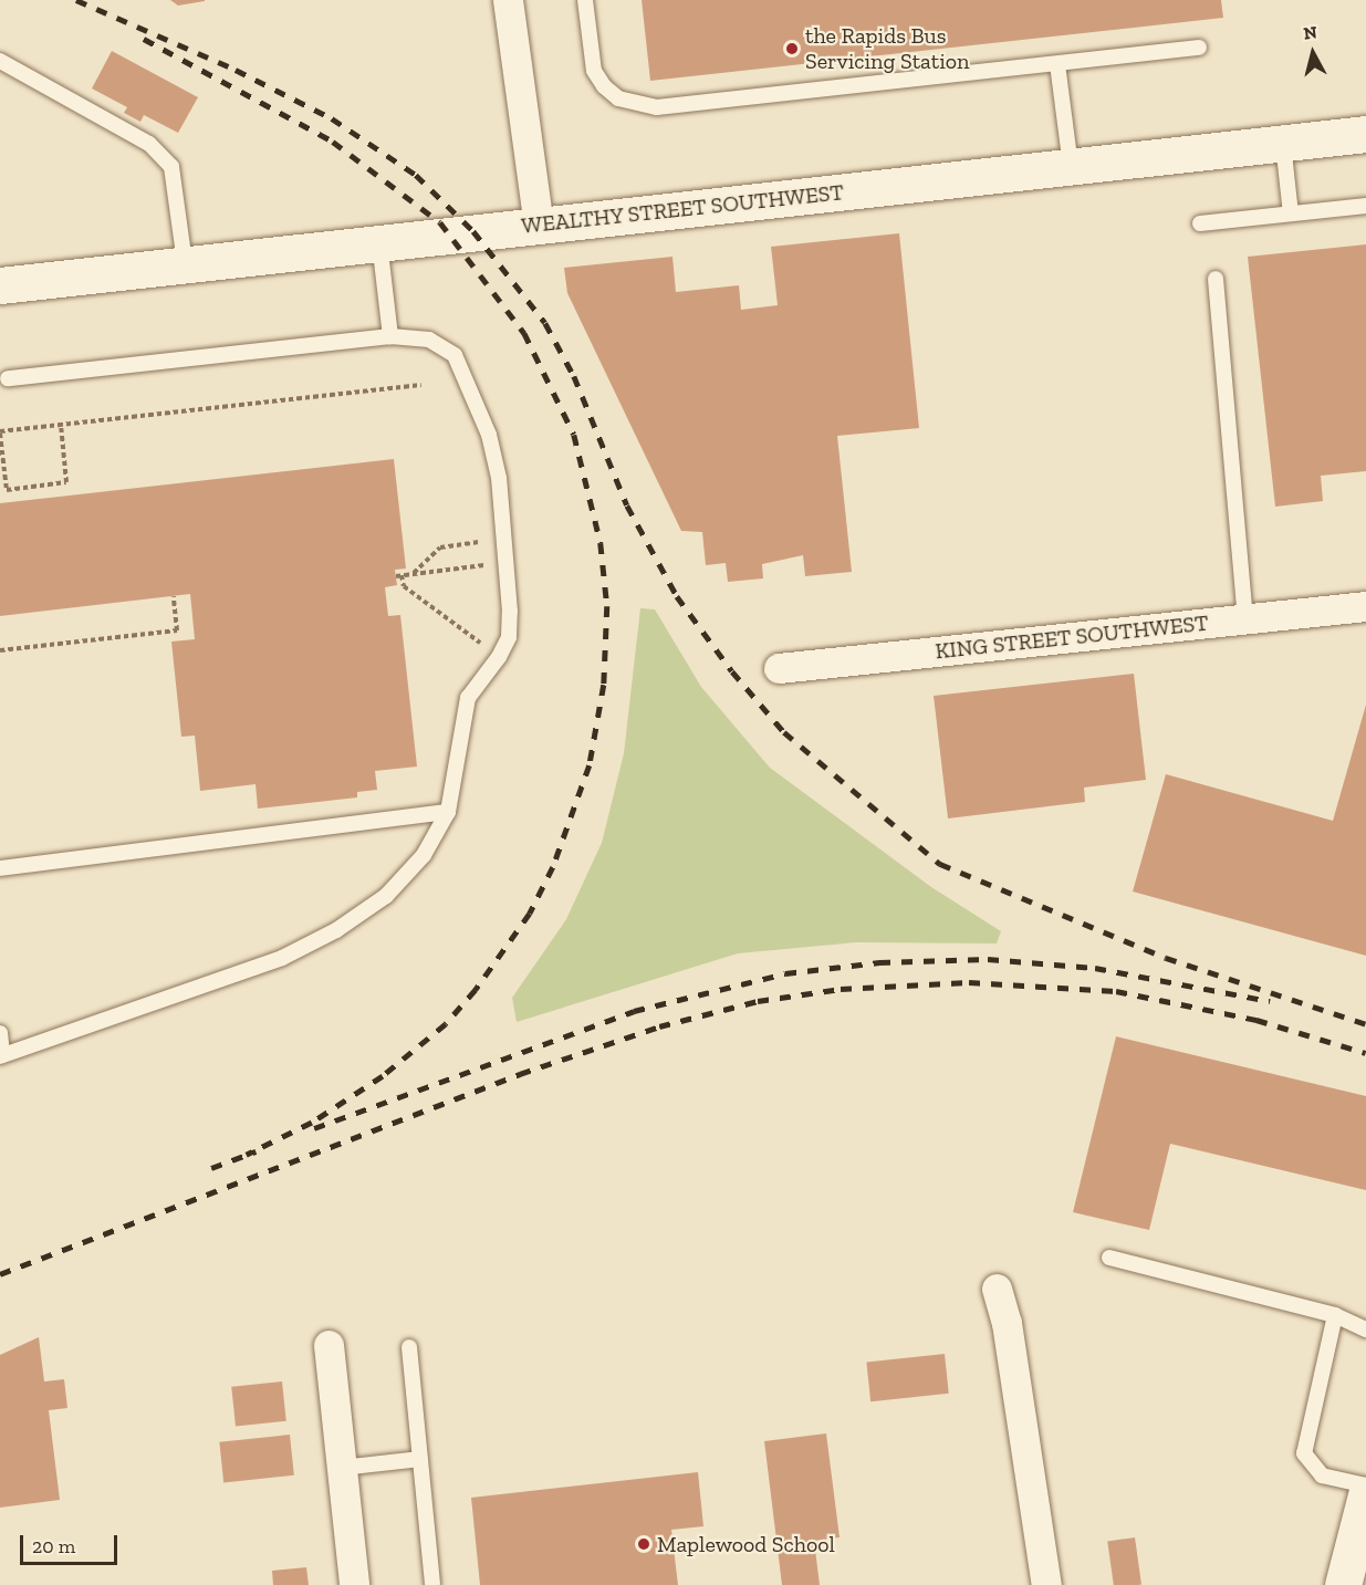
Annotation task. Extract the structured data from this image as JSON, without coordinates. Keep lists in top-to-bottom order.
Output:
{
  "streets": {
    "main road": ["WEALTHY STREET SOUTHWEST"],
    "street": ["KING STREET SOUTHWEST"]
  },
  "places": ["the Rapids Bus Servicing Station", "Maplewood School"],
  "scale_bar": "20 m",
  "north": "top"
}
